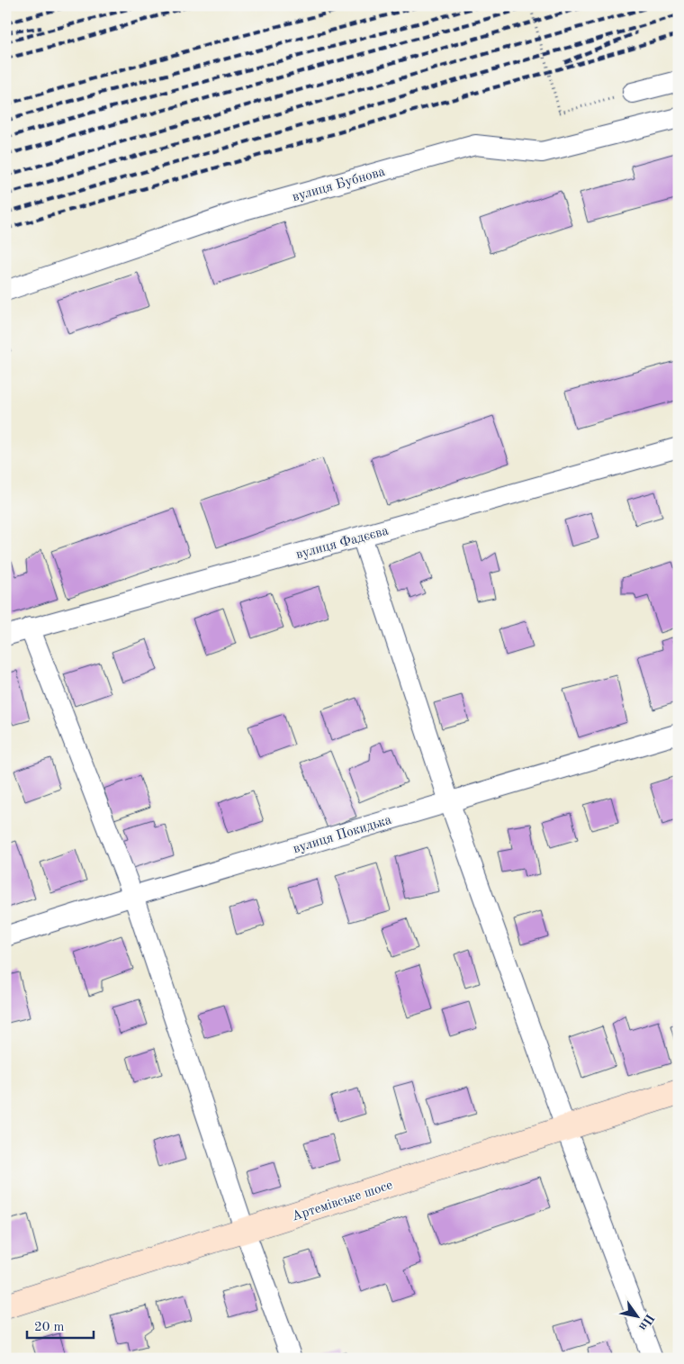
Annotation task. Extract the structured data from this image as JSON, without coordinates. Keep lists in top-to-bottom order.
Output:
{
  "streets": {
    "main road": ["Артемівське шосе"],
    "street": ["вулиця Бубнова", "вулиця Фадєєва", "вулиця Покидька"]
  },
  "scale_bar": "20 m",
  "north": "bottom right"
}
